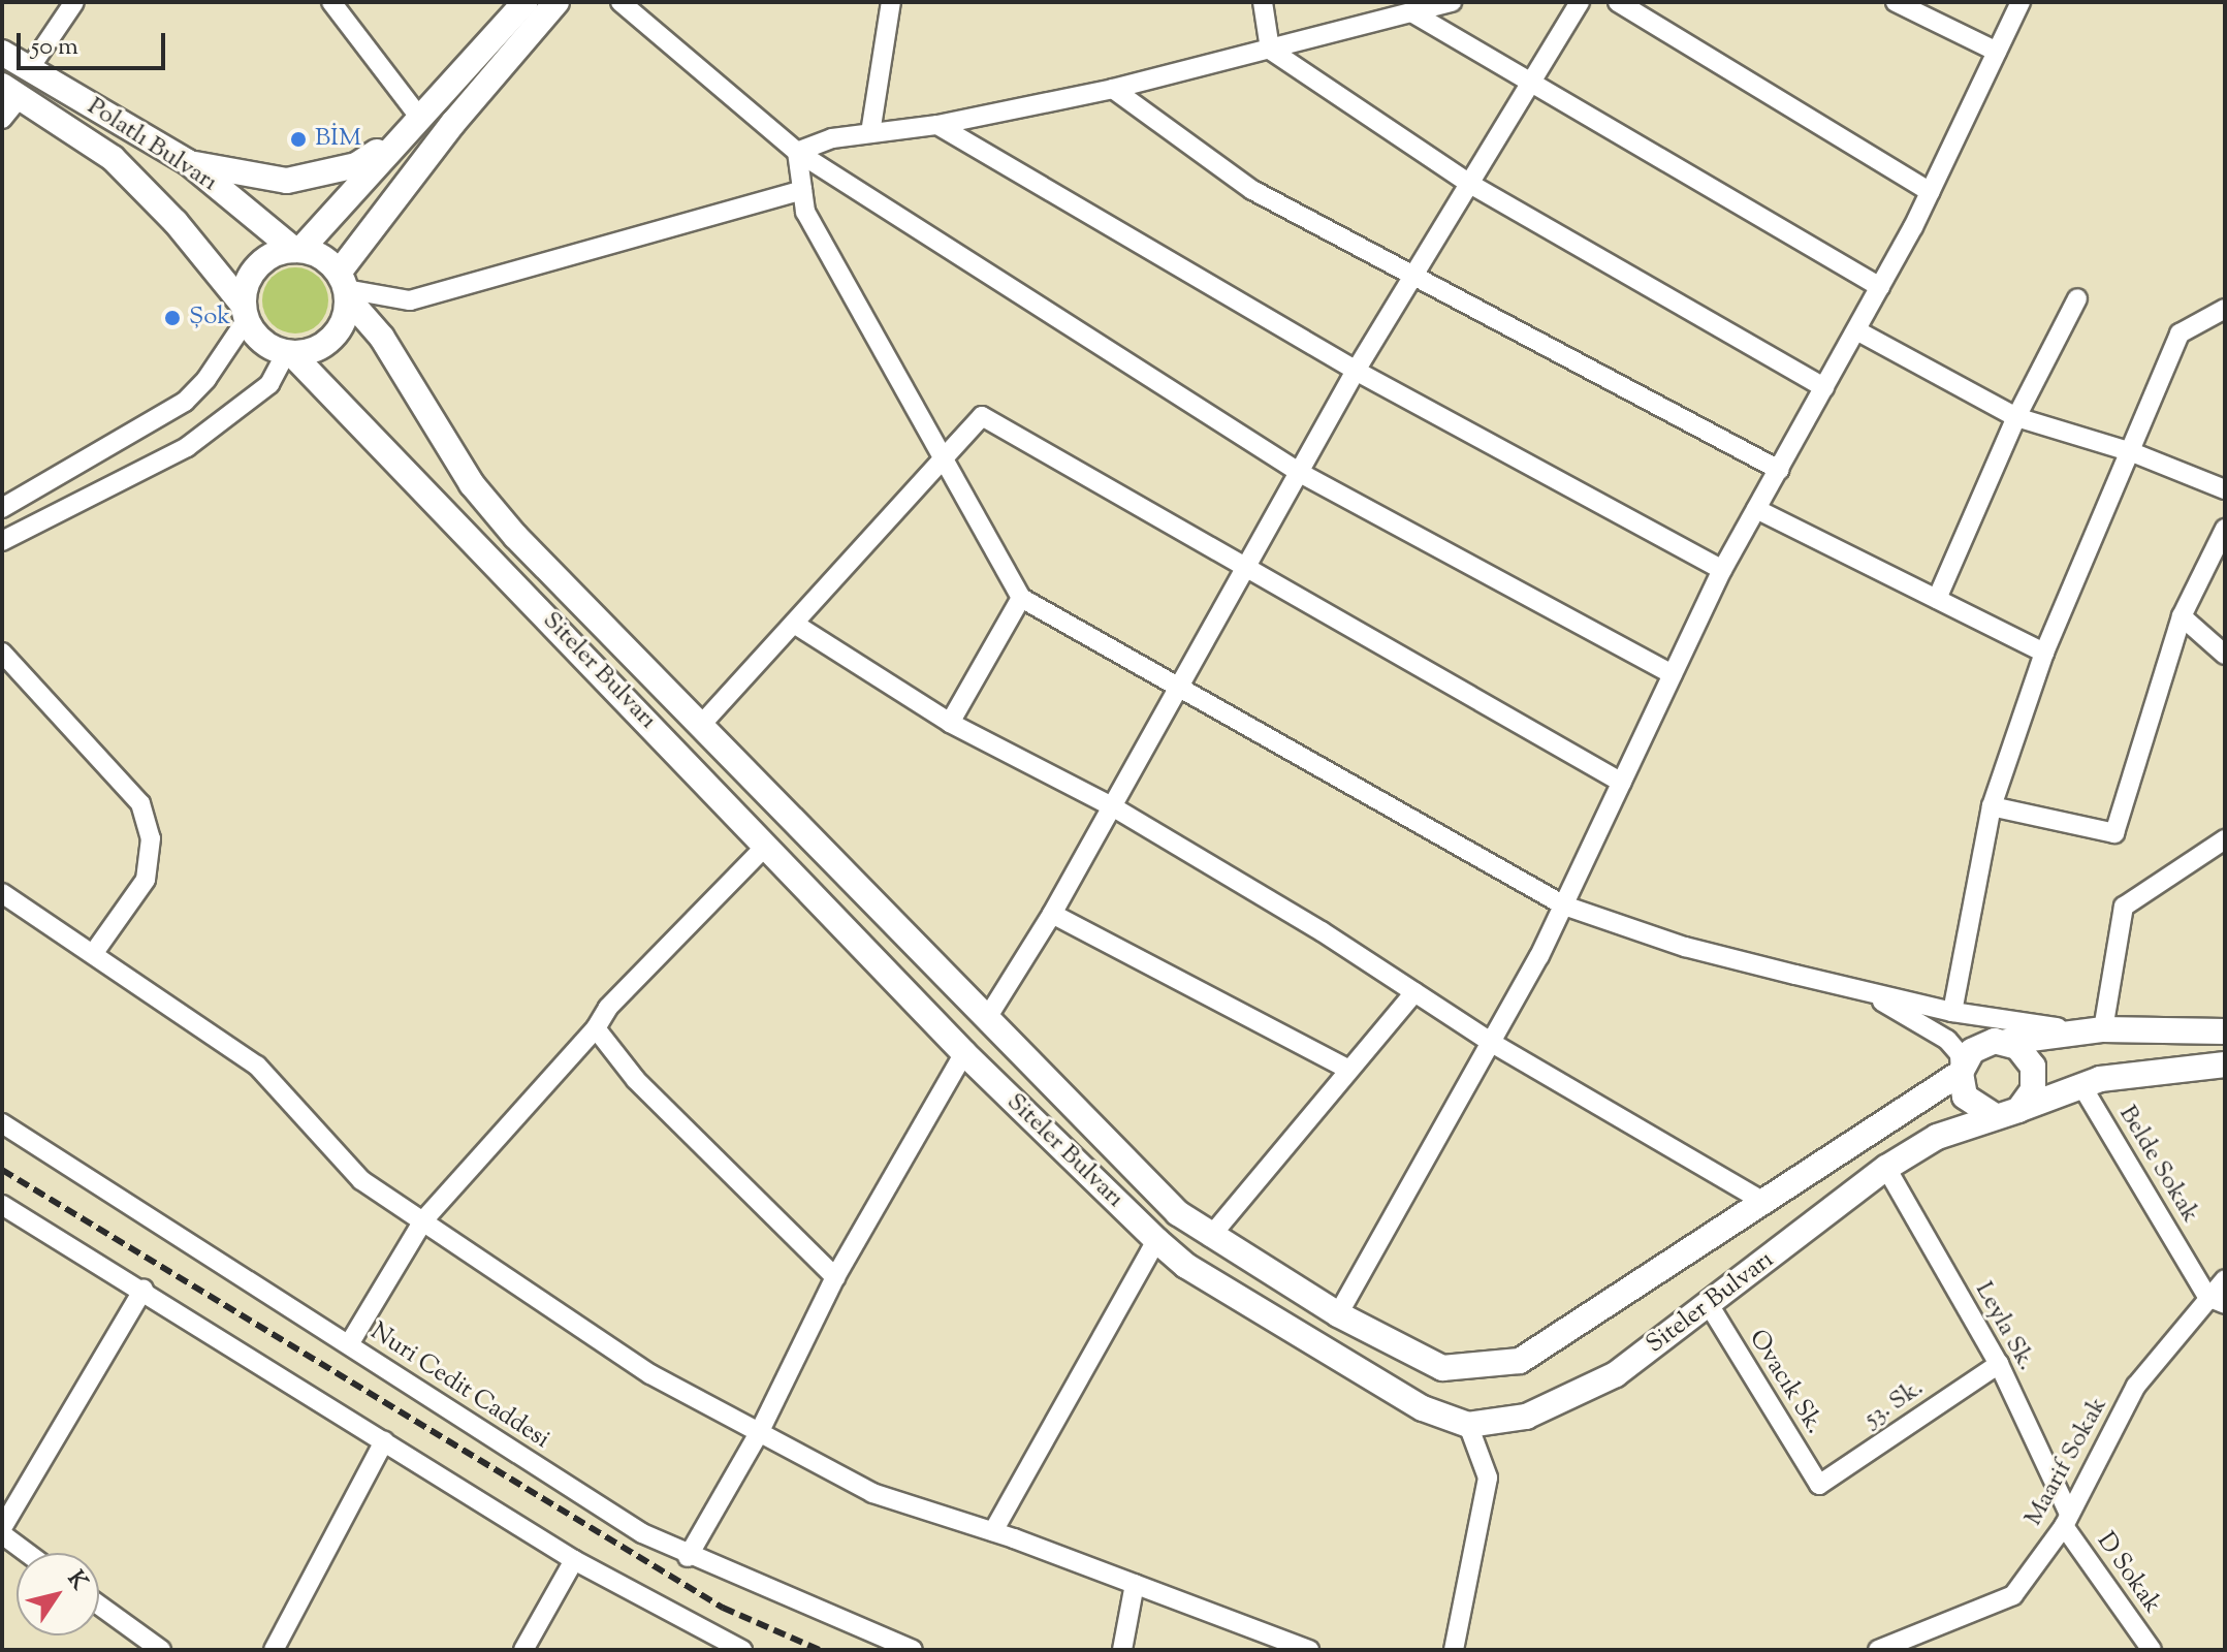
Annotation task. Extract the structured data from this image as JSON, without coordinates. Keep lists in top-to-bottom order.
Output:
{
  "streets": {
    "main road": ["Polatlı Bulvarı", "Siteler Bulvarı"],
    "street": [
      "Belde Sokak",
      "Leyla Sk.",
      "Ovacık Sk.",
      "Nuri Cedit Caddesi",
      "53. Sk.",
      "Maarif Sokak",
      "D Sokak"
    ]
  },
  "crossings": [
    ["Polatlı Bulvarı", "Siteler Bulvarı"],
    ["Siteler Bulvarı", "Belde Sokak"],
    ["Siteler Bulvarı", "Leyla Sk."],
    ["Siteler Bulvarı", "Ovacık Sk."],
    ["Belde Sokak", "Maarif Sokak"],
    ["Leyla Sk.", "53. Sk."],
    ["Leyla Sk.", "Maarif Sokak"],
    ["Leyla Sk.", "D Sokak"],
    ["Ovacık Sk.", "53. Sk."],
    ["Maarif Sokak", "D Sokak"]
  ],
  "places": ["BİM", "Şok"],
  "scale_bar": "50 m",
  "north": "top right"
}
